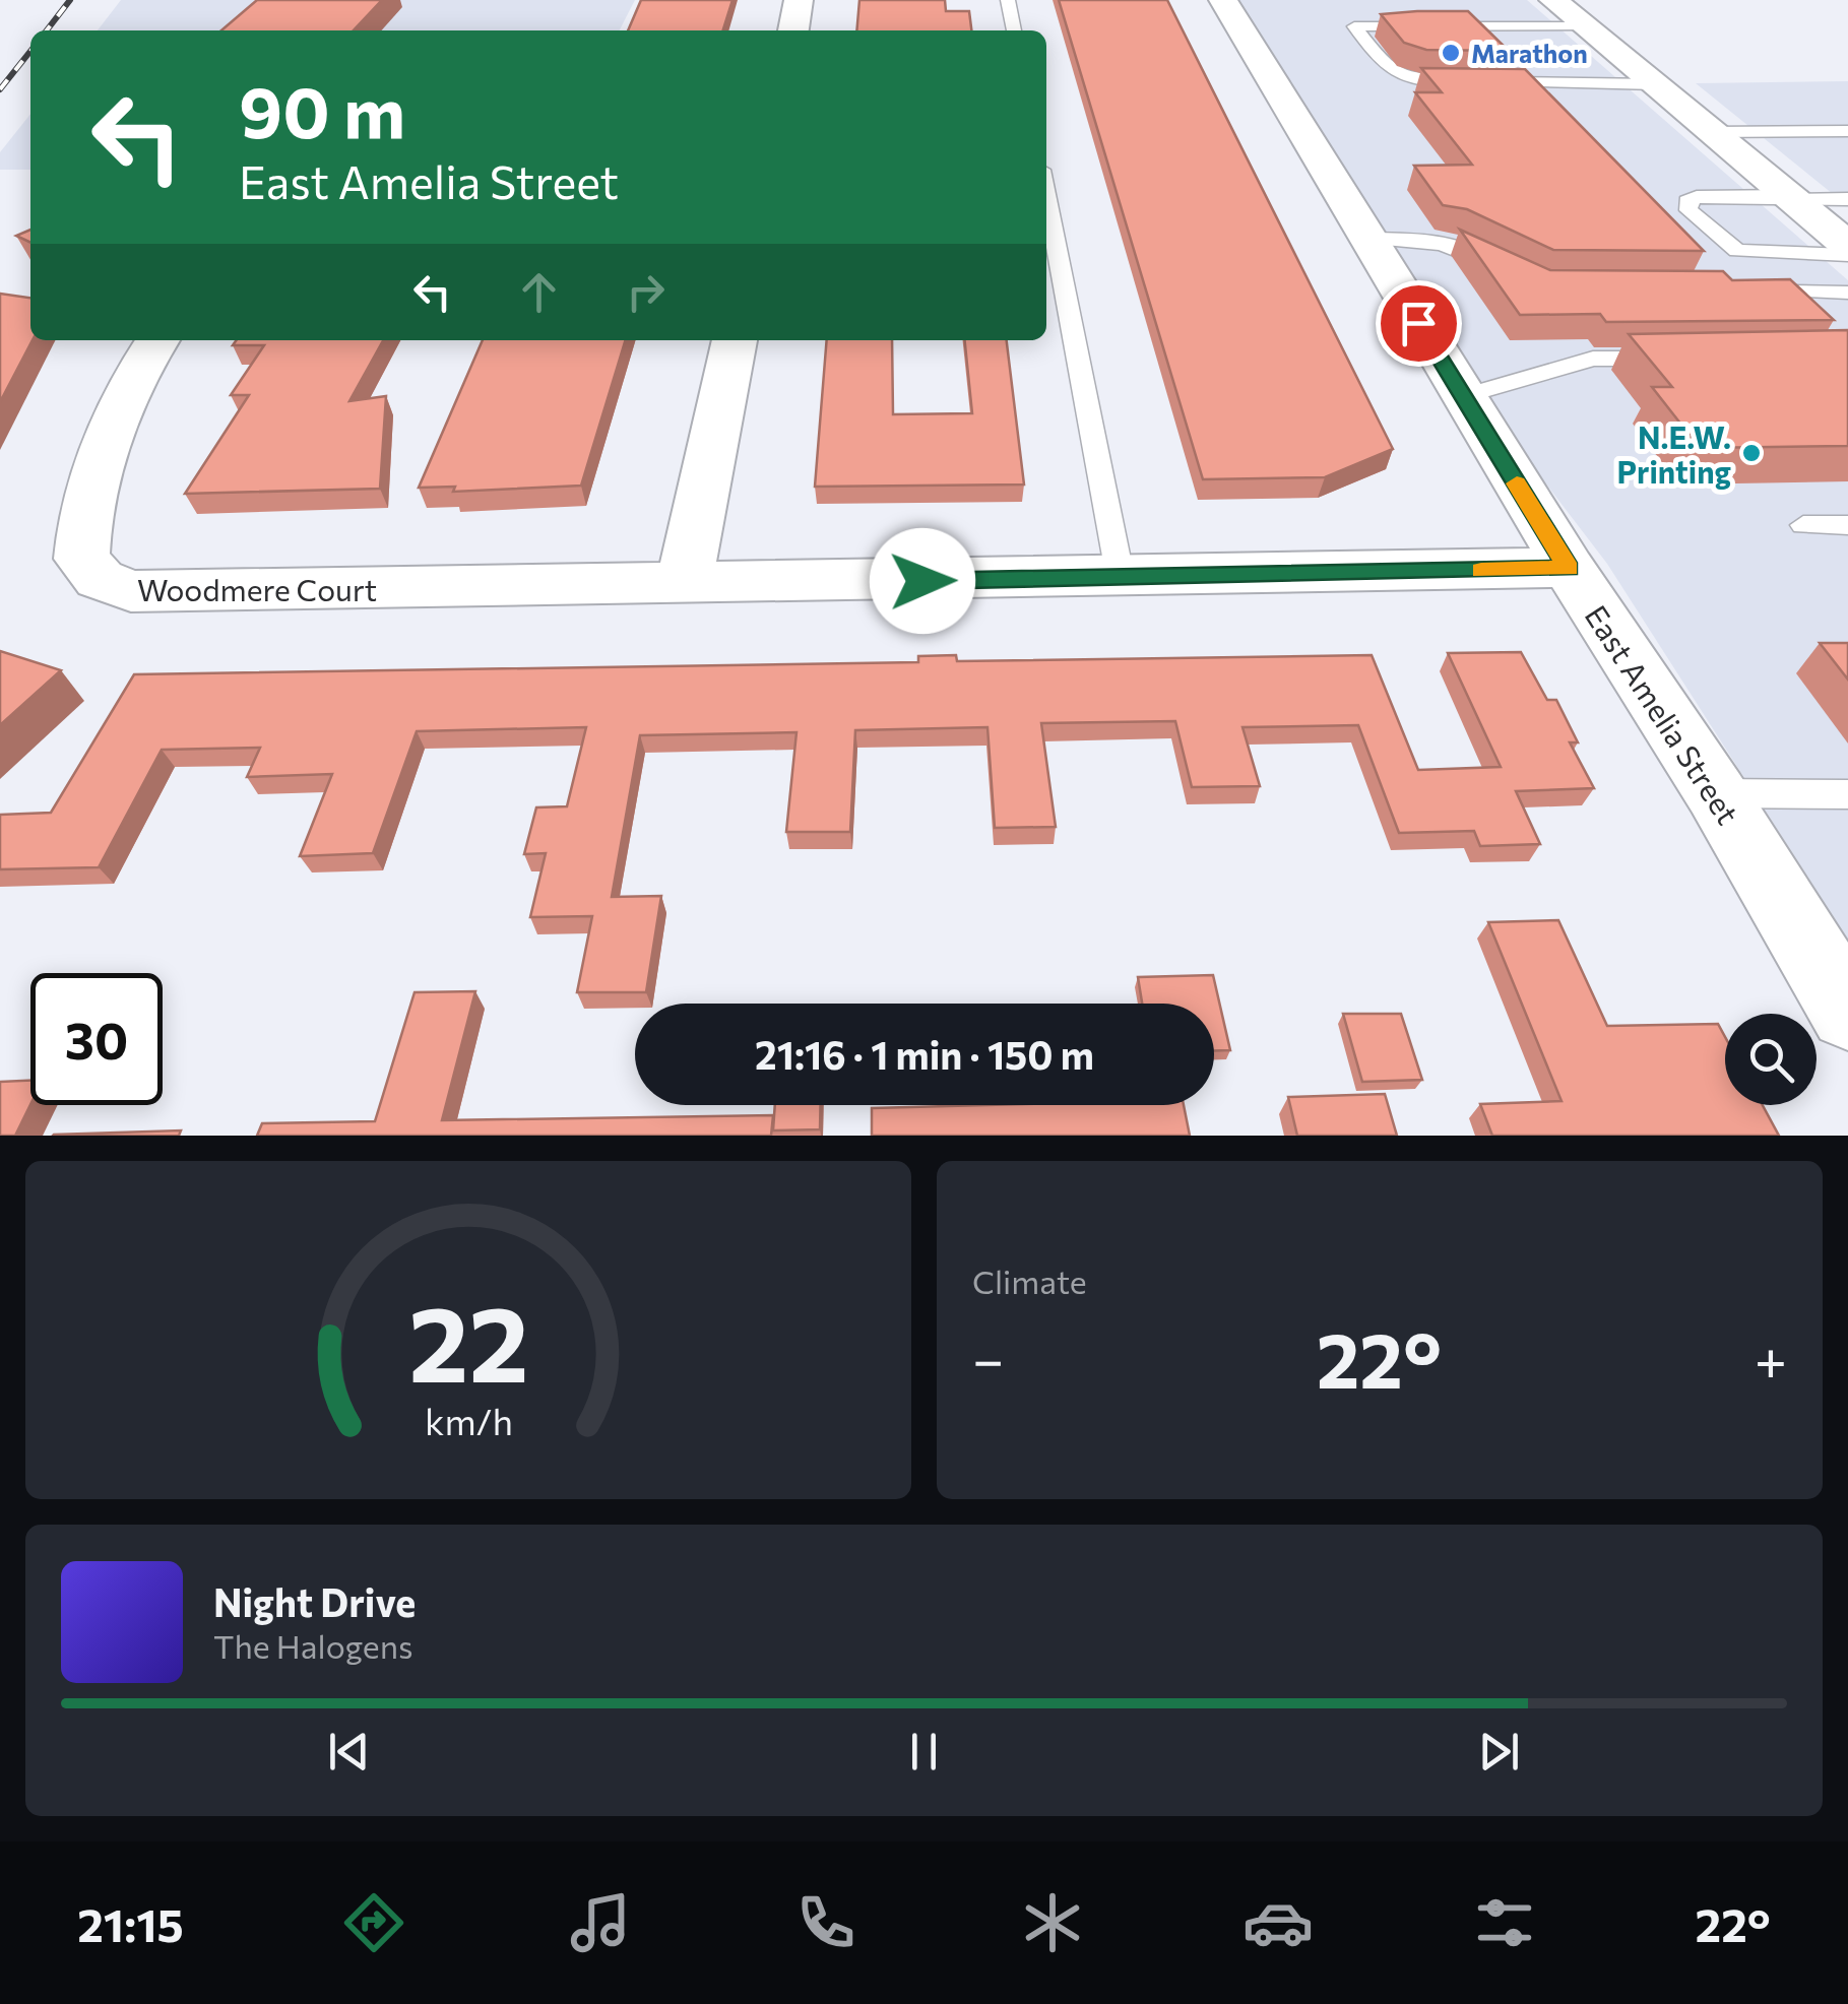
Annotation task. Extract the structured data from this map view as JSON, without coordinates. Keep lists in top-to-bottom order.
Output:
{
  "streets": {
    "street": ["Woodmere Court", "East Amelia Street"]
  },
  "crossings": [
    ["Woodmere Court", "East Amelia Street"]
  ],
  "places": ["Marathon", "N.E.W. Printing"],
  "page": {
    "turn": ["90 m", "East Amelia Street"],
    "limit": "30",
    "trip": "21:16 · 1 min · 150 m",
    "tile": "Climate",
    "heat": ["−", "22°", "+"],
    "song": ["Night Drive", "The Halogens"],
    "tabs": ["21:15", "22°"],
    "gauge": ["22", "km/h"]
  }
}
